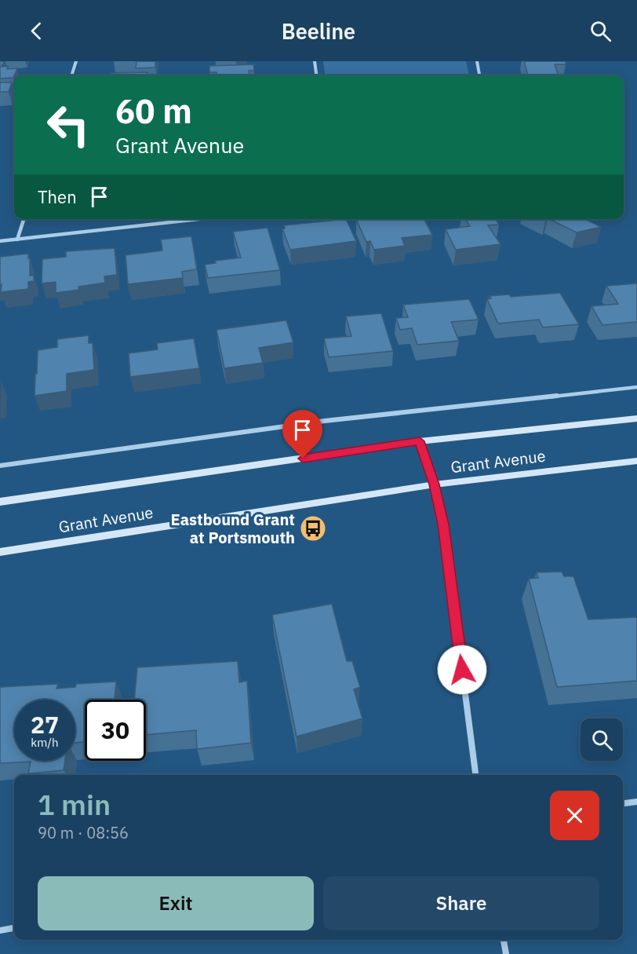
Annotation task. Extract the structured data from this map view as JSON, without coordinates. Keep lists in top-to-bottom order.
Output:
{
  "streets": {
    "main road": ["Grant Avenue"]
  },
  "places": {
    "bus stop": ["Eastbound Grant at Portsmouth"]
  },
  "page": {
    "header": "Beeline",
    "turn": ["60 m", "Grant Avenue"],
    "then": "Then",
    "speed": "27 km/h",
    "limit": "30",
    "heading": ["1 min", "90 m · 08:56"],
    "buttons": ["Exit", "Share"]
  }
}
